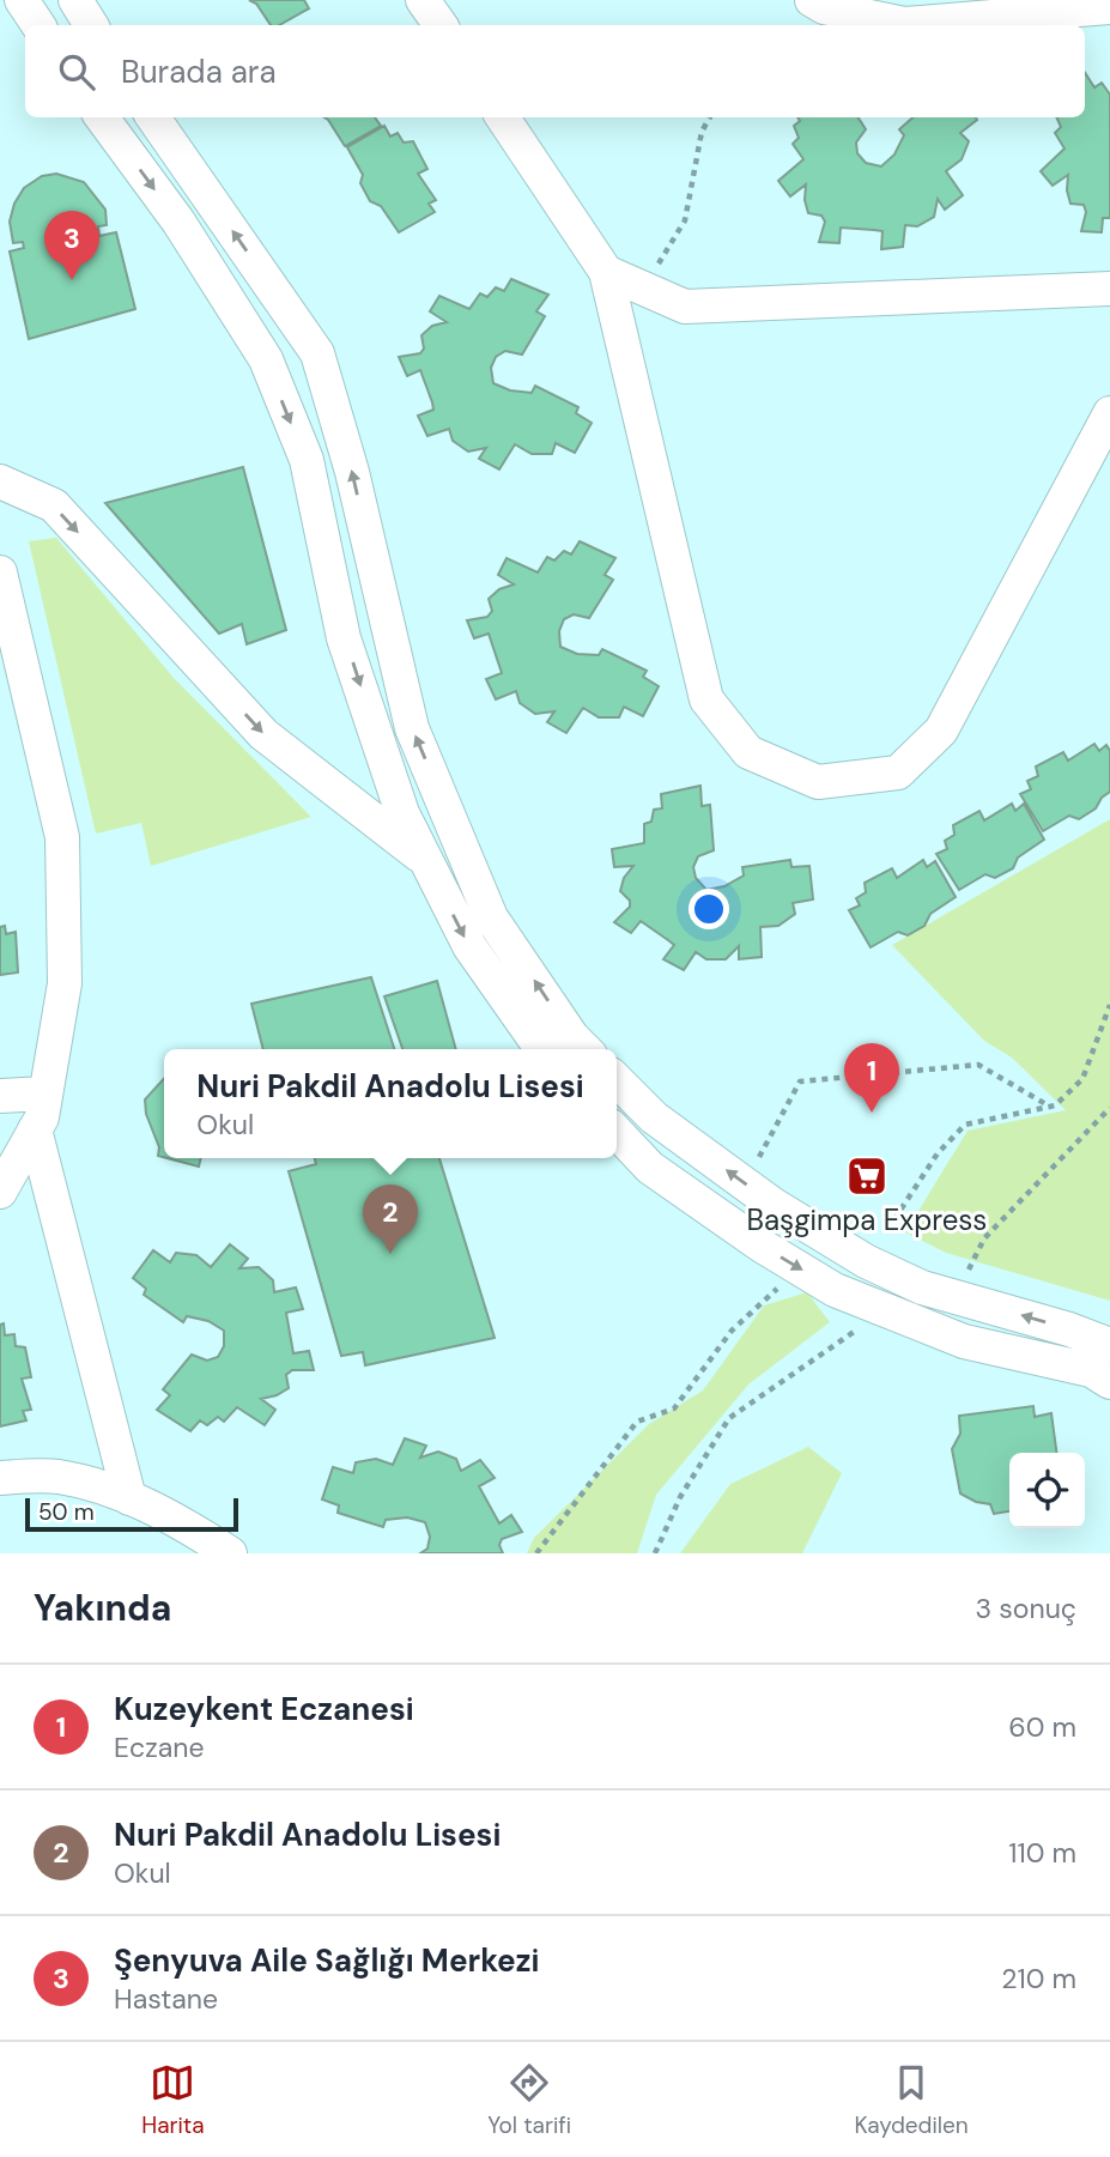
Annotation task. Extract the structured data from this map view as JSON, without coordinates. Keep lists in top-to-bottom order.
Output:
{
  "places": {
    "supermarket": ["Başgimpa Express"]
  },
  "scale_bar": "50 m",
  "page": {
    "search": "Burada ara",
    "pins": ["3", "1", "2"],
    "popup": ["Nuri Pakdil Anadolu Lisesi", "Okul"],
    "scale": "50 m",
    "heading": ["Yakında", "3 sonuç"],
    "list": [
      {
        "mark": "1",
        "name": "Kuzeykent Eczanesi",
        "note": "Eczane",
        "value": "60 m"
      },
      {
        "mark": "2",
        "name": "Nuri Pakdil Anadolu Lisesi",
        "note": "Okul",
        "value": "110 m"
      },
      {
        "mark": "3",
        "name": "Şenyuva Aile Sağlığı Merkezi",
        "note": "Hastane",
        "value": "210 m"
      }
    ],
    "nav": ["Harita", "Yol tarifi", "Kaydedilen"]
  }
}
